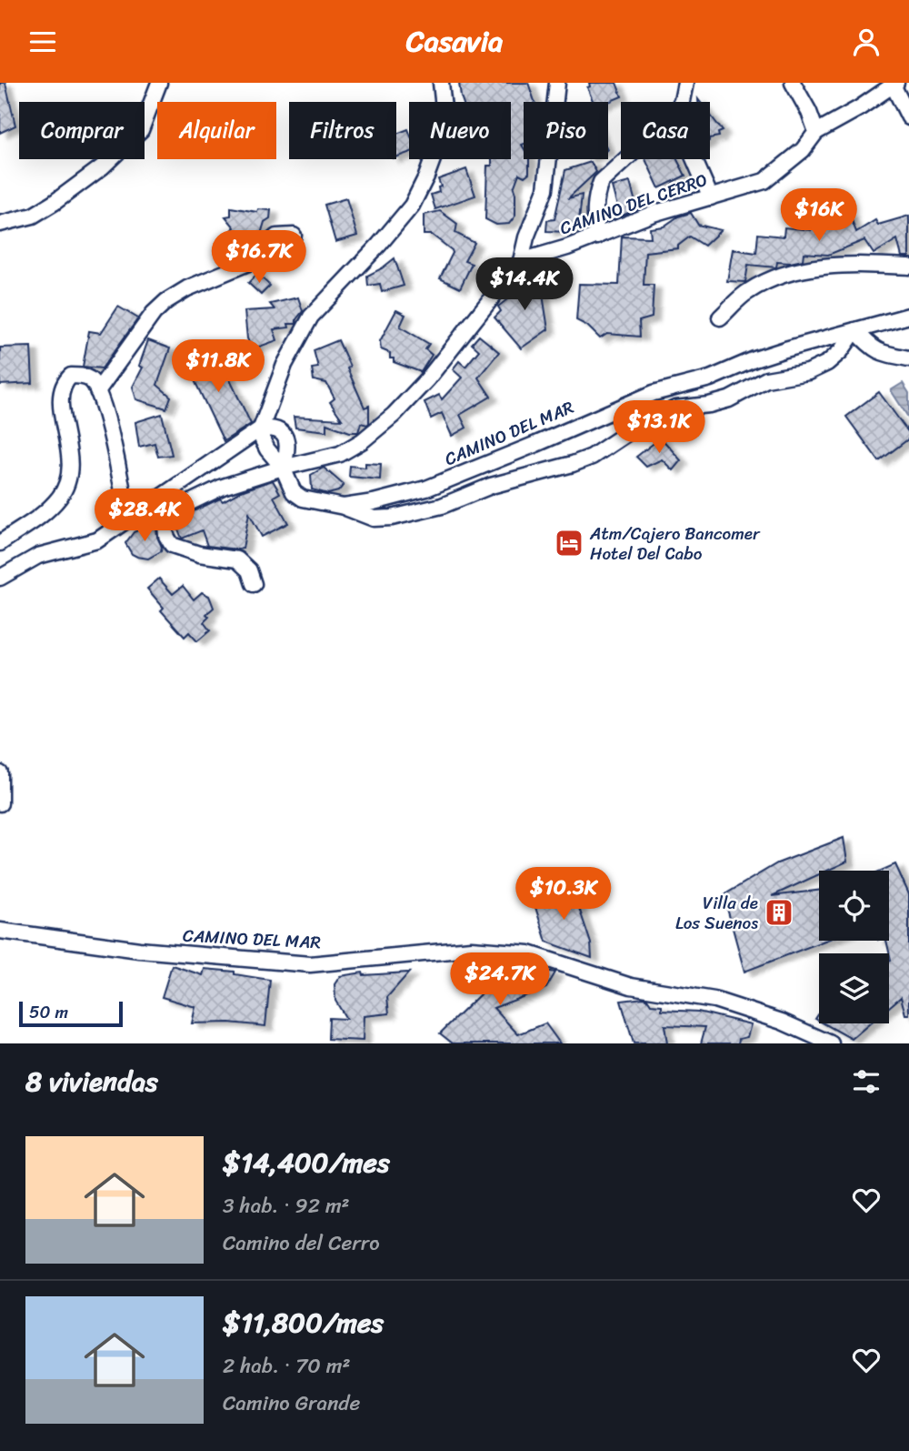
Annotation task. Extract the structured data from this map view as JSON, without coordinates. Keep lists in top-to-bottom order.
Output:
{
  "streets": {
    "street": ["CAMINO DEL CERRO", "CAMINO DEL MAR"]
  },
  "places": {
    "hotel": ["Atm/Cajero Bancomer Hotel Del Cabo"],
    "building": ["Villa de Los Suenos"]
  },
  "scale_bar": "50 m",
  "page": {
    "header": "Casavia",
    "chip": [
      "Comprar",
      "Alquilar",
      "Filtros",
      "Nuevo",
      "Piso",
      "Casa"
    ],
    "price": [
      "$16K",
      "$16.7K",
      "$14.4K",
      "$11.8K",
      "$13.1K",
      "$28.4K",
      "$10.3K",
      "$24.7K"
    ],
    "scale": "50 m",
    "heading": "8 viviendas",
    "list": [
      {
        "name": "$14,400/mes",
        "note": "3 hab. · 92 m² · Camino del Cerro"
      },
      {
        "name": "$11,800/mes",
        "note": "2 hab. · 70 m² · Camino Grande"
      }
    ]
  }
}
